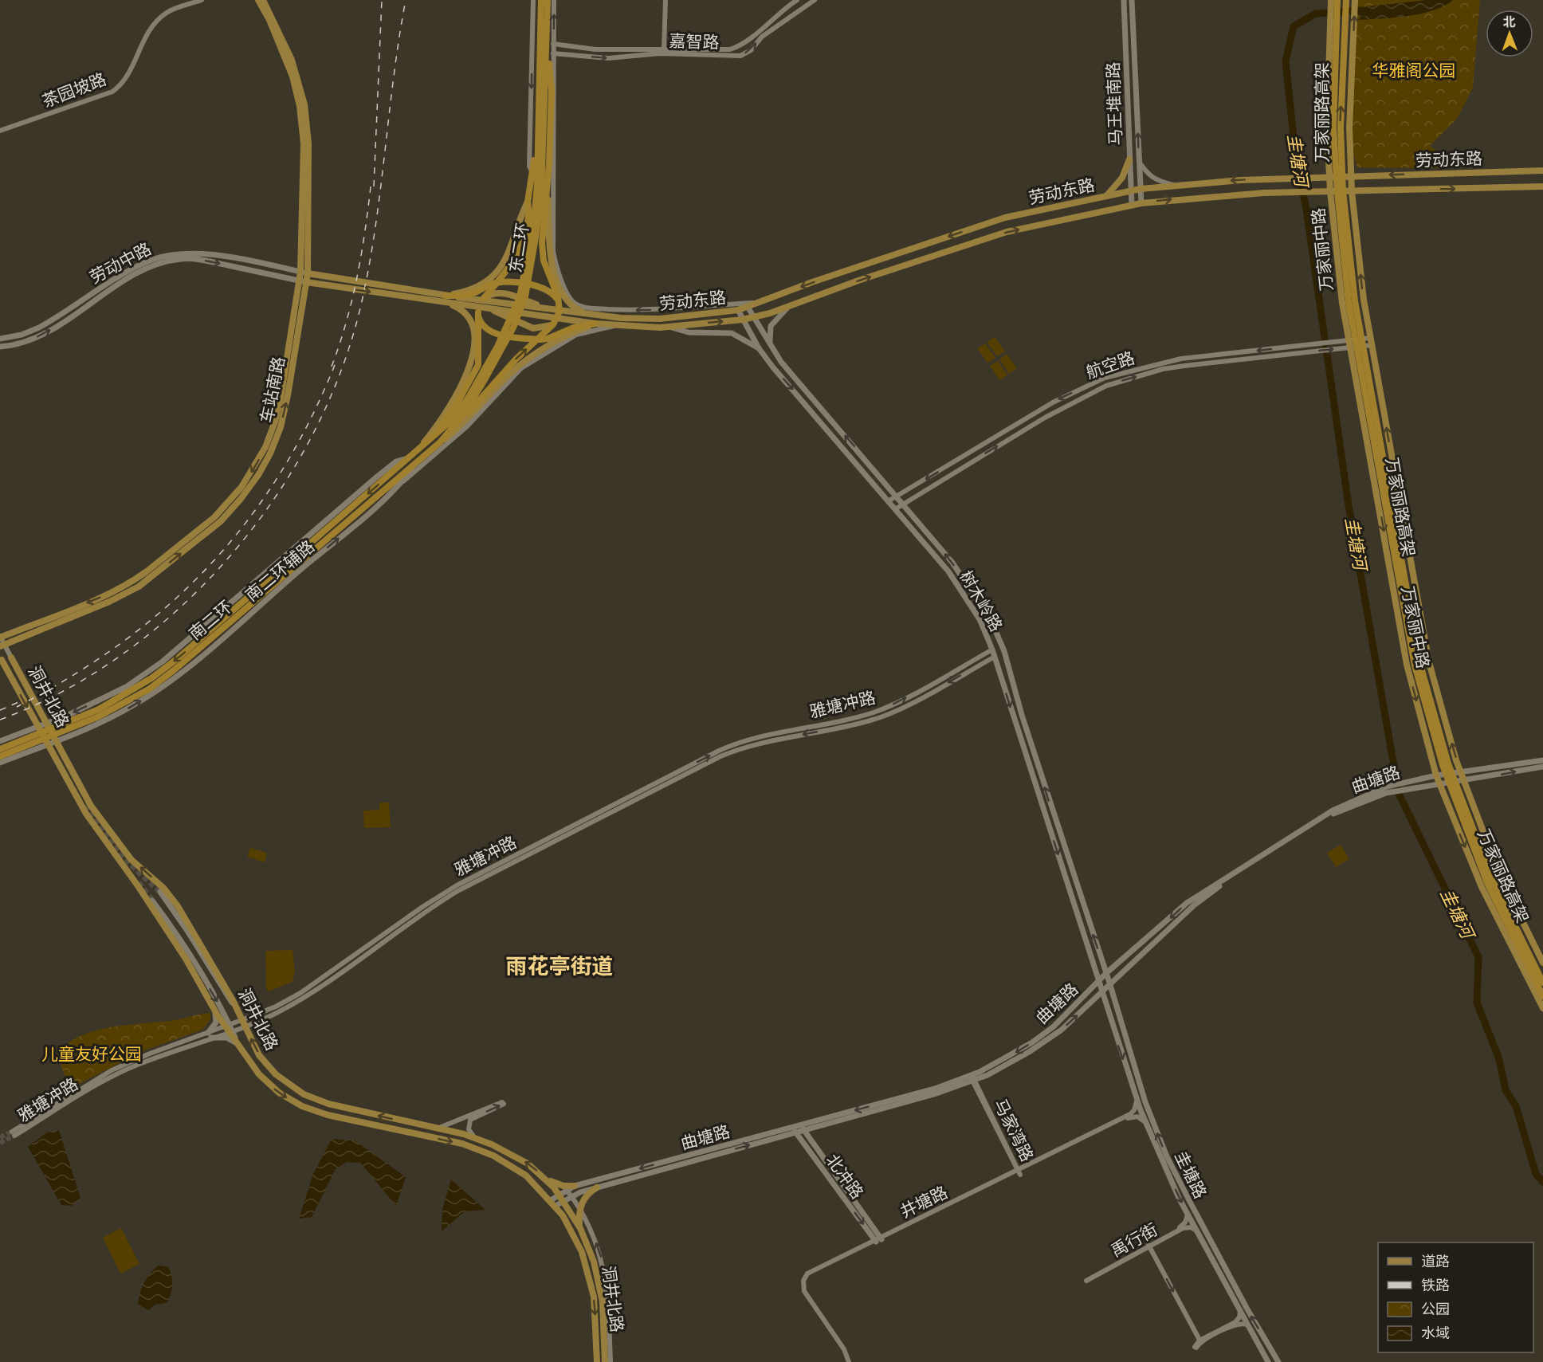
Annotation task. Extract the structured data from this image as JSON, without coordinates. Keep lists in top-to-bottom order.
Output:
{
  "streets": {
    "highway": ["万家丽路高架", "东二环", "南二环"],
    "main road": [
      "马王堆南路",
      "劳动东路",
      "万家丽中路",
      "劳动中路",
      "车站南路",
      "南二环辅路",
      "树木岭路",
      "洞井北路",
      "曲塘路",
      "圭塘路",
      "北冲路"
    ],
    "street": [
      "嘉智路",
      "茶园坡路",
      "航空路",
      "雅塘冲路",
      "马家湾路",
      "井塘路",
      "禹行街"
    ]
  },
  "crossings": [
    ["马王堆南路", "劳动东路"],
    ["劳动东路", "万家丽中路"],
    ["劳动东路", "劳动中路"],
    ["劳动东路", "树木岭路"],
    ["东二环", "南二环辅路"],
    ["东二环", "南二环"],
    ["万家丽中路", "航空路"],
    ["万家丽中路", "曲塘路"],
    ["劳动中路", "车站南路"],
    ["航空路", "树木岭路"],
    ["车站南路", "洞井北路"],
    ["南二环辅路", "南二环"],
    ["树木岭路", "雅塘冲路"],
    ["树木岭路", "曲塘路"],
    ["树木岭路", "圭塘路"],
    ["洞井北路", "雅塘冲路"],
    ["洞井北路", "曲塘路"],
    ["曲塘路", "马家湾路"],
    ["曲塘路", "圭塘路"],
    ["曲塘路", "北冲路"],
    ["马家湾路", "井塘路"],
    ["圭塘路", "井塘路"],
    ["圭塘路", "禹行街"],
    ["北冲路", "井塘路"]
  ],
  "districts": ["雨花亭街道"],
  "water": ["圭塘河"],
  "parks": ["华雅阁公园", "儿童友好公园"],
  "legend": [
    "道路",
    "铁路",
    "公园",
    "水域"
  ],
  "north": "top"
}
